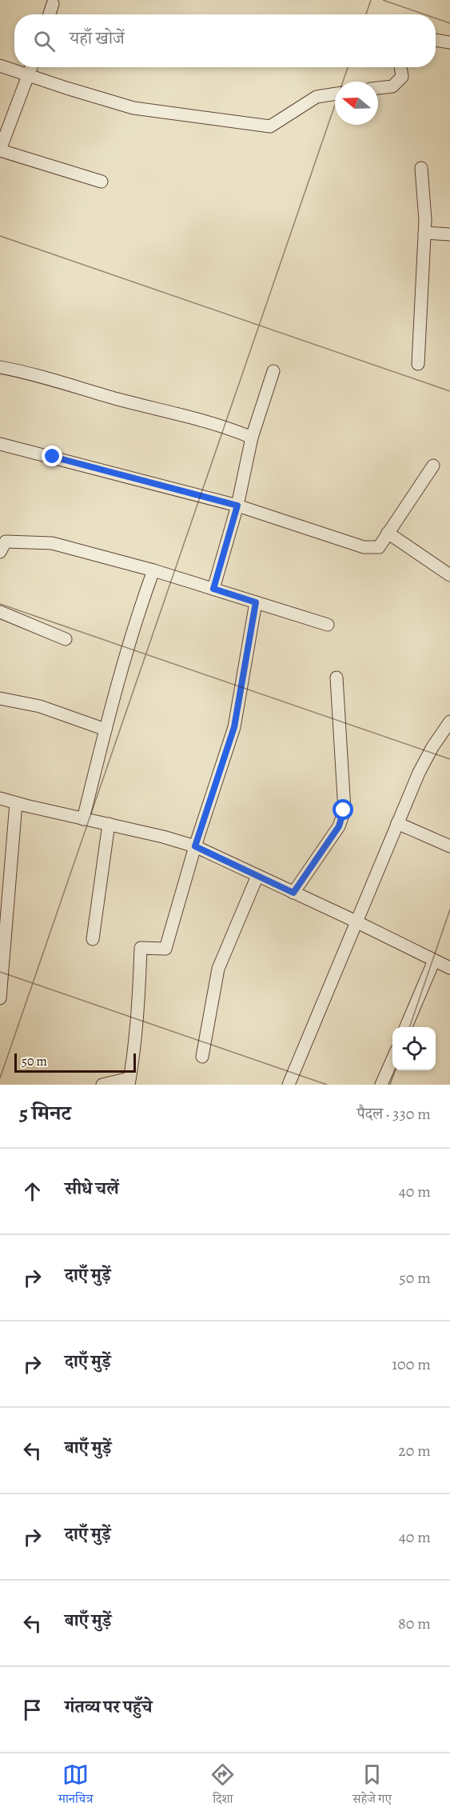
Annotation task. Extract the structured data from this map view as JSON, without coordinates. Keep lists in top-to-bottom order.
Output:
{
  "scale_bar": "50 m",
  "north": "left",
  "page": {
    "search": "यहाँ खोजें",
    "scale": "50 m",
    "heading": ["5 मिनट", "पैदल · 330 m"],
    "list": [
      ["सीधे चलें", "40 m"],
      ["दाएँ मुड़ें", "50 m"],
      ["दाएँ मुड़ें", "100 m"],
      ["बाएँ मुड़ें", "20 m"],
      ["दाएँ मुड़ें", "40 m"],
      ["बाएँ मुड़ें", "80 m"],
      "गंतव्य पर पहुँचे"
    ],
    "nav": ["मानचित्र", "दिशा", "सहेजे गए"]
  }
}
